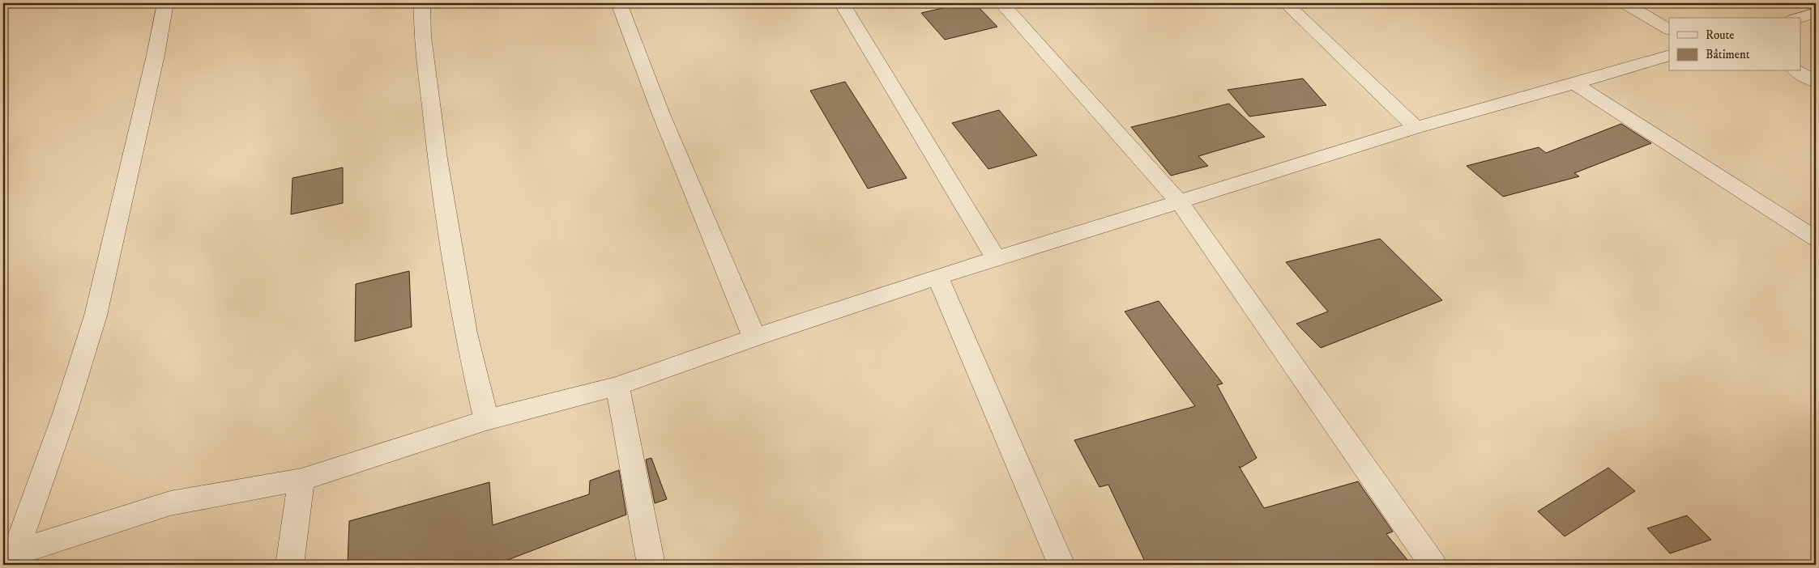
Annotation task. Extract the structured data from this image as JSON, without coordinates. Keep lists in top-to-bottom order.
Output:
{
  "legend": ["Route", "Bâtiment"]
}
